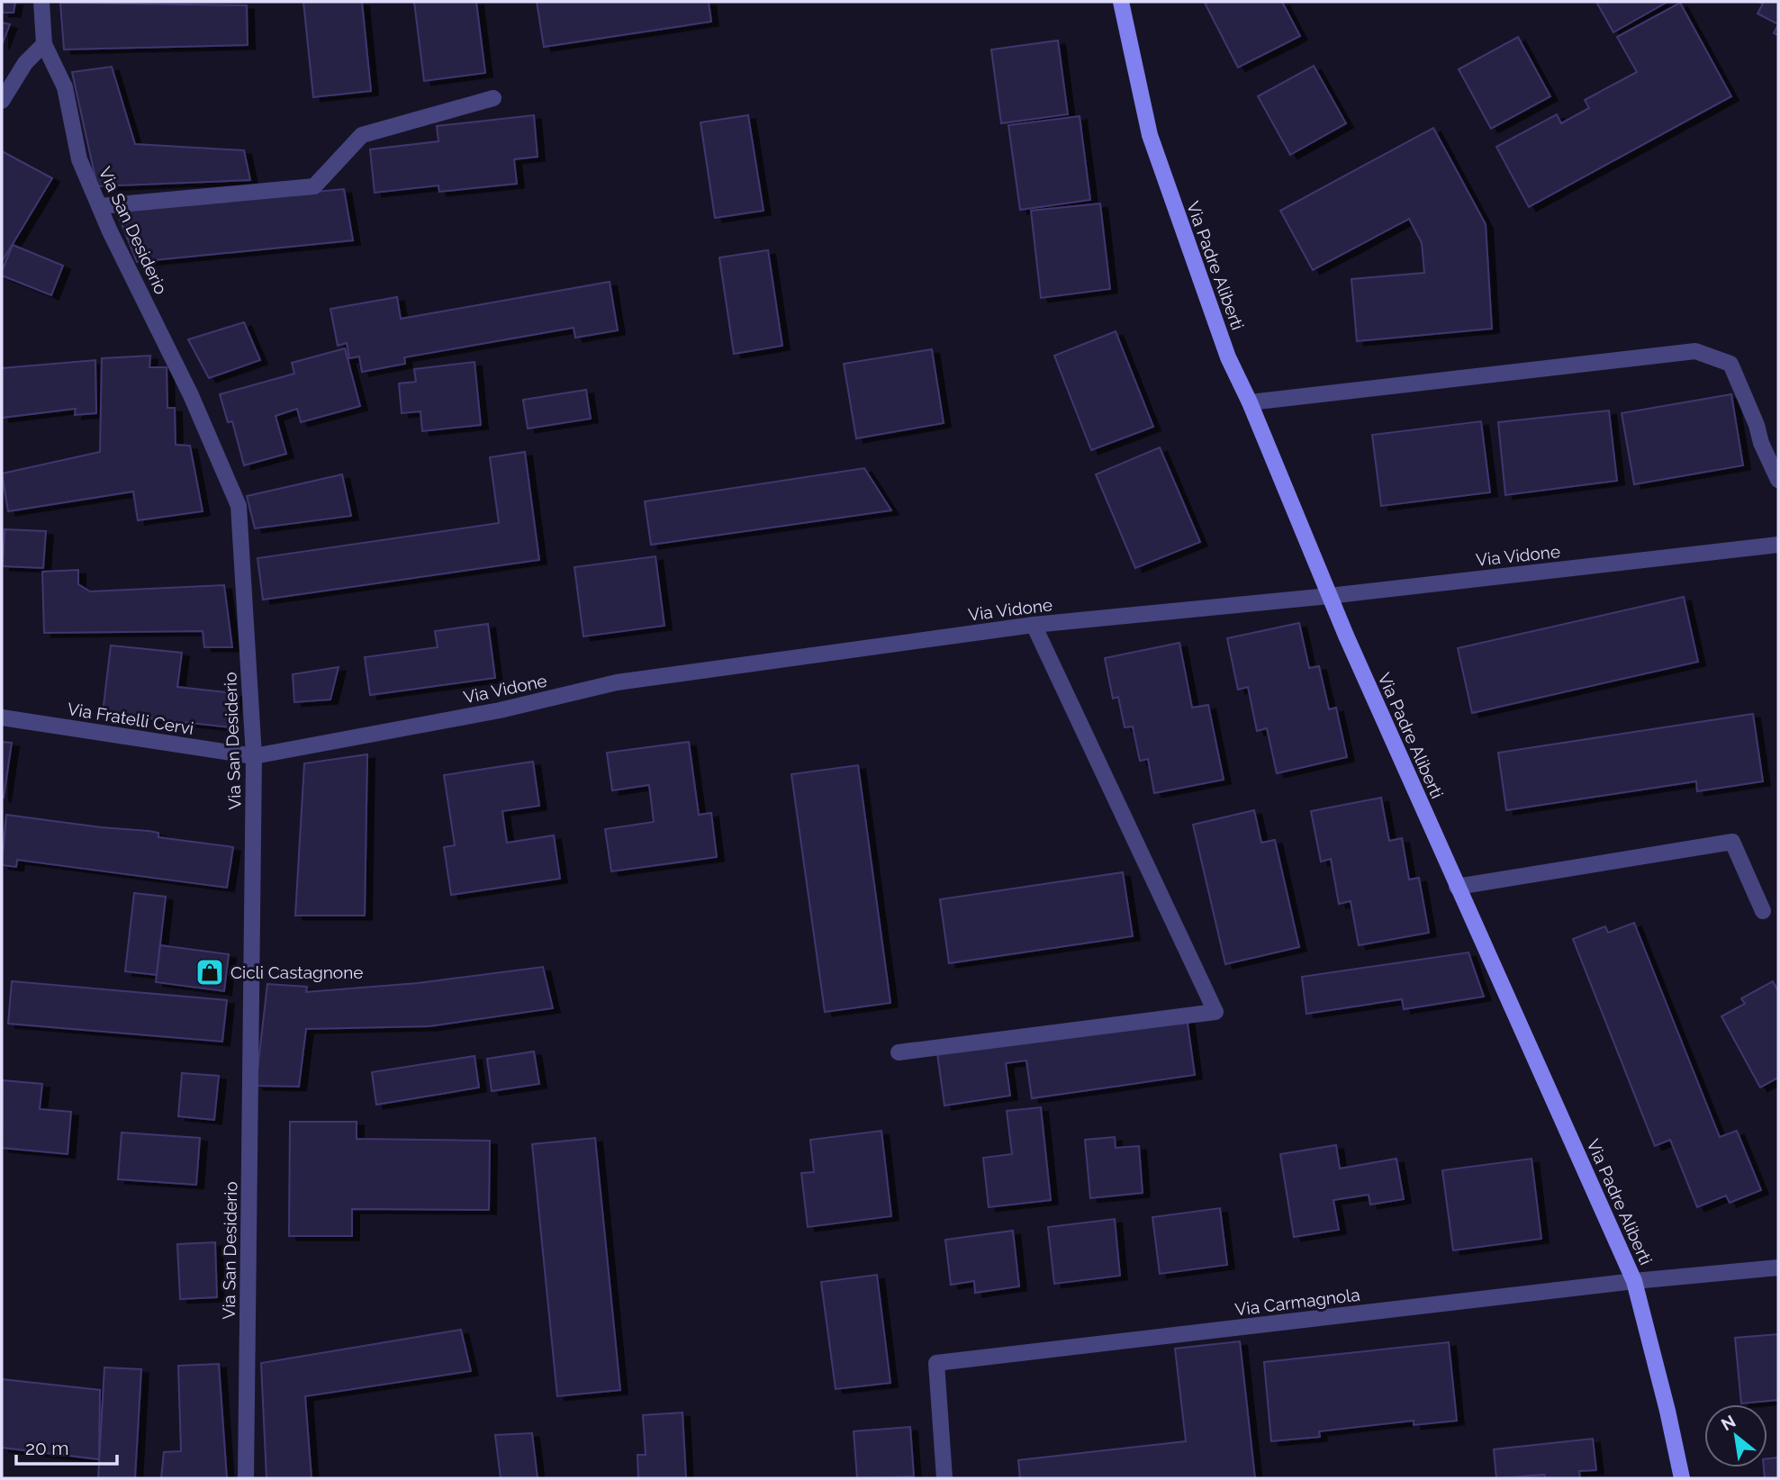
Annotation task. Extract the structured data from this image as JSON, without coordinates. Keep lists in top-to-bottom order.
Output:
{
  "streets": {
    "street": [
      "Via San Desiderio",
      "Via Padre Aliberti",
      "Via Vidone",
      "Via Fratelli Cervi",
      "Via Carmagnola"
    ]
  },
  "crossings": [
    ["Via San Desiderio", "Via Vidone"],
    ["Via San Desiderio", "Via Fratelli Cervi"],
    ["Via Padre Aliberti", "Via Vidone"],
    ["Via Padre Aliberti", "Via Carmagnola"],
    ["Via Vidone", "Via Fratelli Cervi"]
  ],
  "places": {
    "shop": ["Cicli Castagnone"]
  },
  "scale_bar": "20 m",
  "north": "top left"
}
